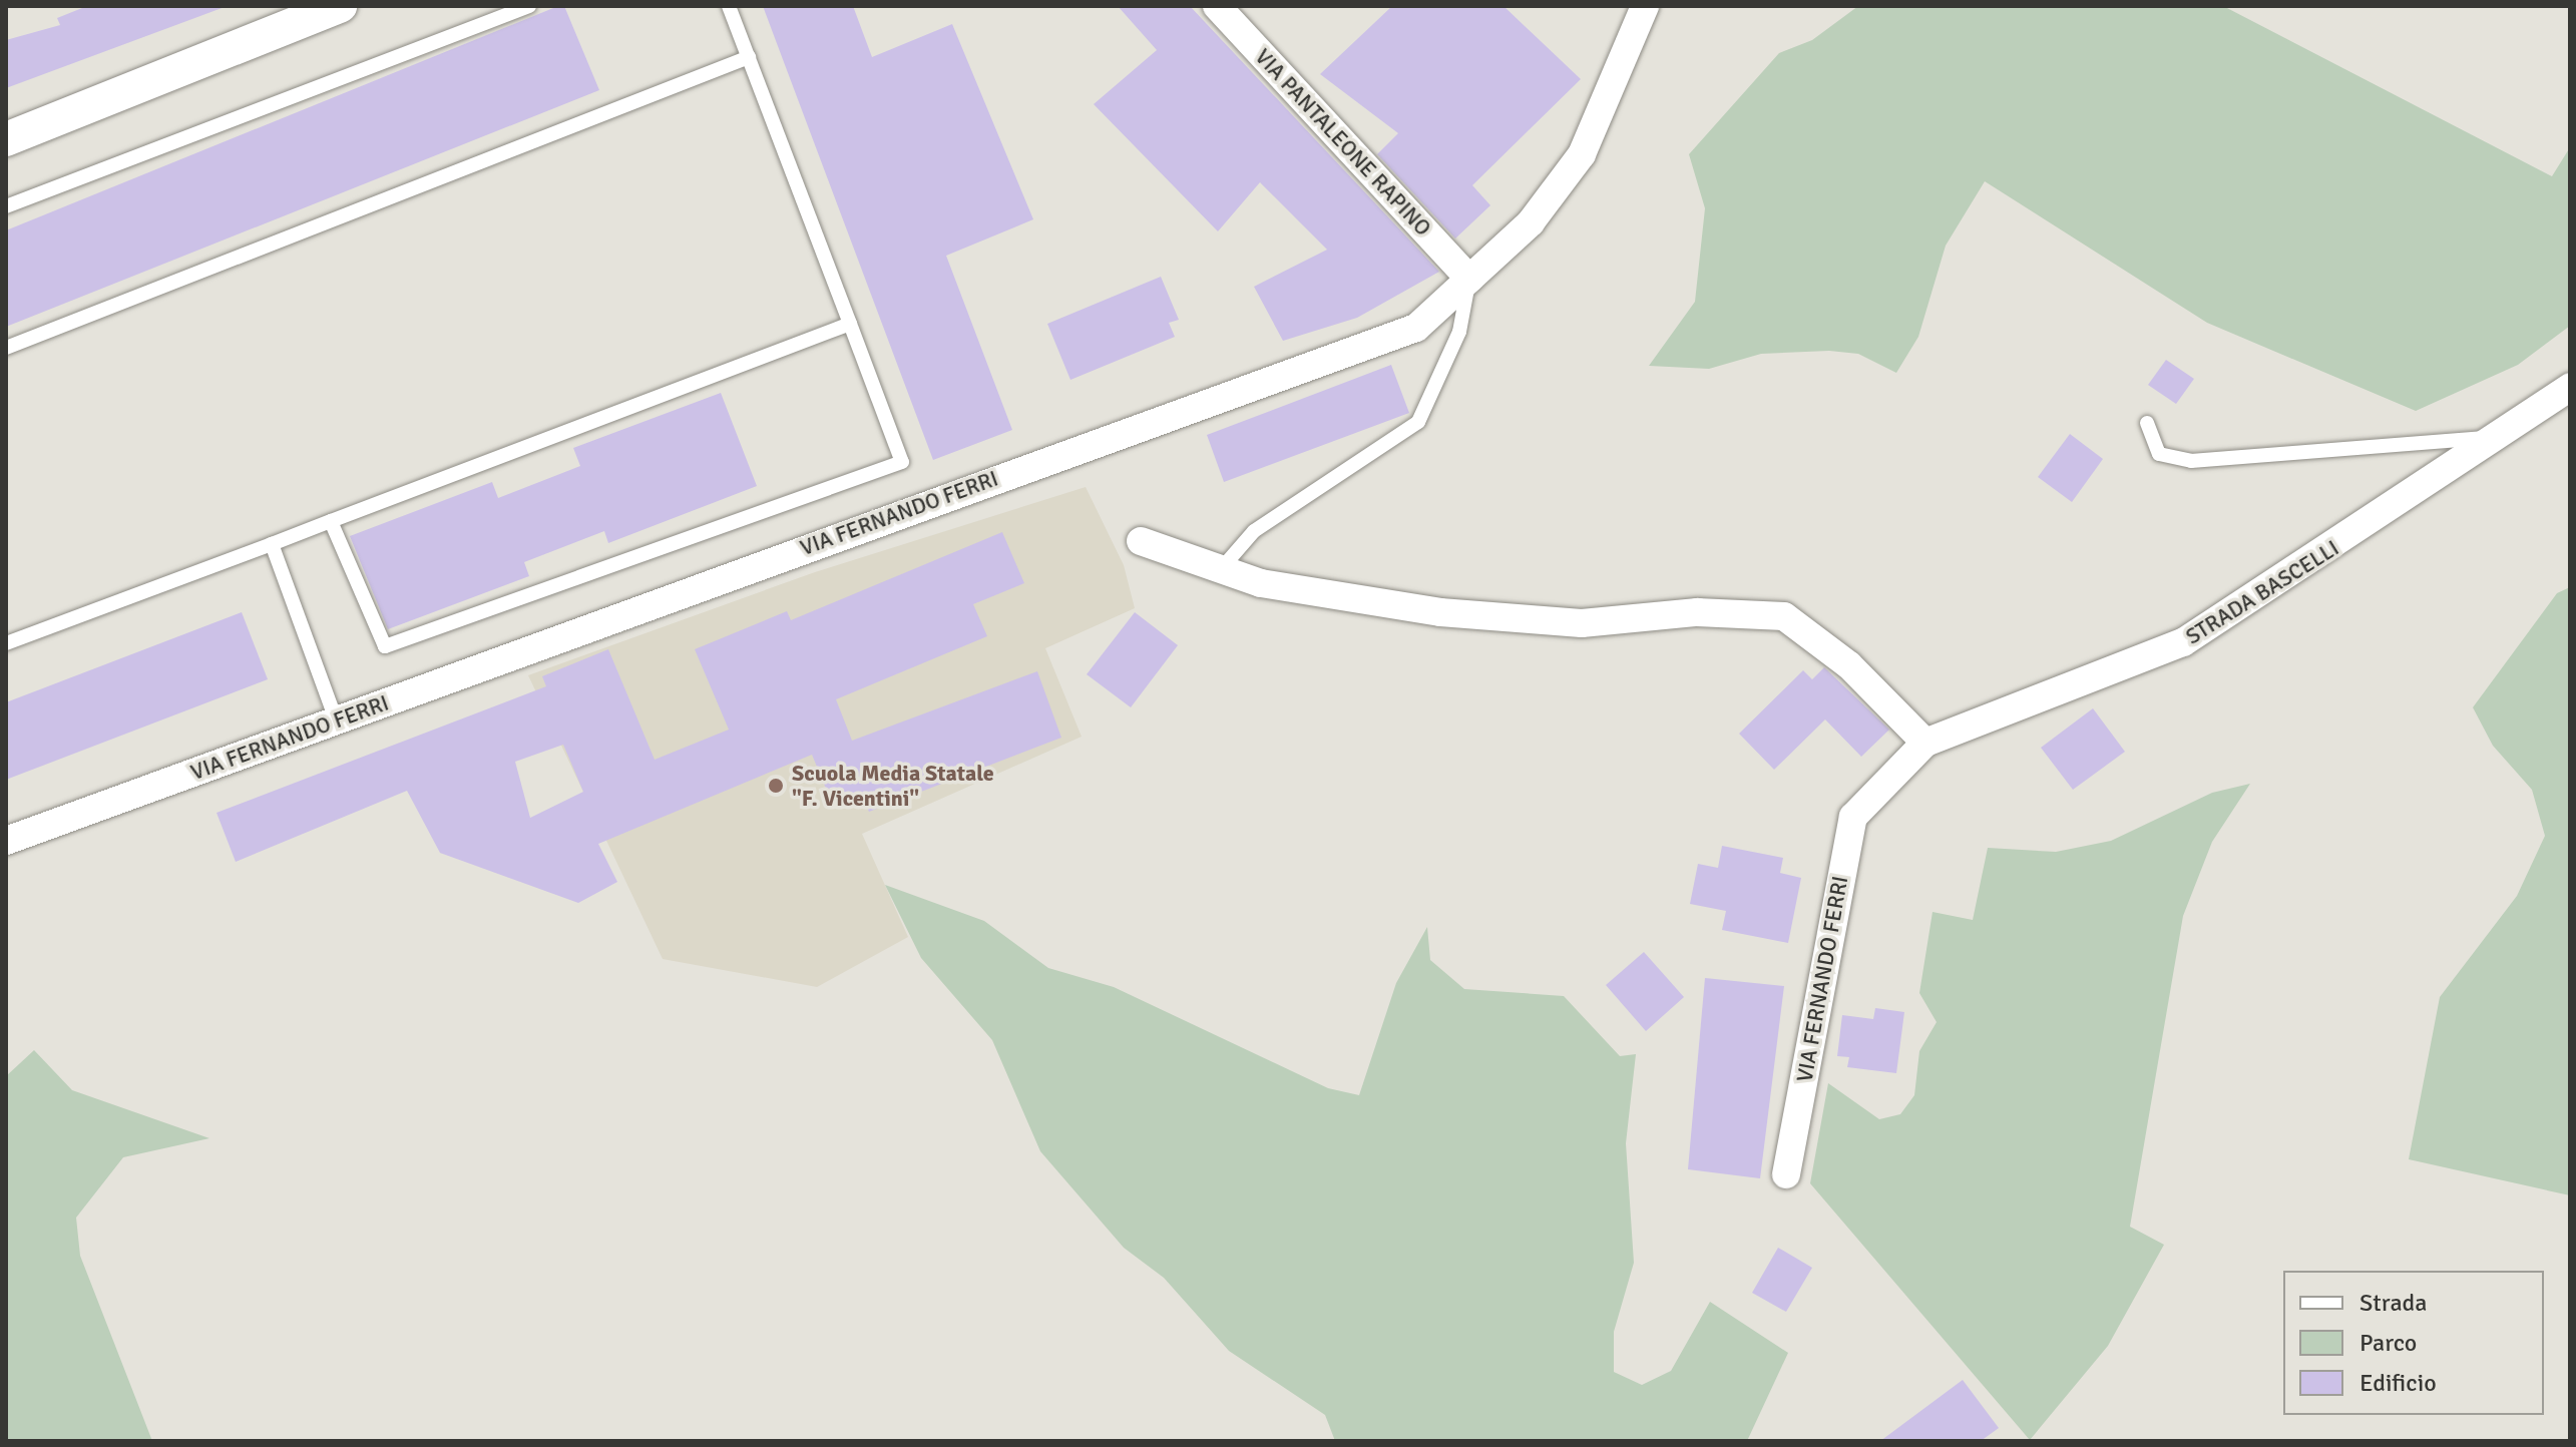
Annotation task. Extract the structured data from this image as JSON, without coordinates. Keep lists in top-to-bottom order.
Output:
{
  "streets": {
    "street": ["VIA PANTALEONE RAPINO", "VIA FERNANDO FERRI", "STRADA BASCELLI"]
  },
  "crossings": [
    ["VIA PANTALEONE RAPINO", "VIA FERNANDO FERRI"],
    ["VIA FERNANDO FERRI", "STRADA BASCELLI"]
  ],
  "places": ["Scuola Media Statale \"F. Vicentini\""],
  "legend": ["Strada", "Parco", "Edificio"]
}
